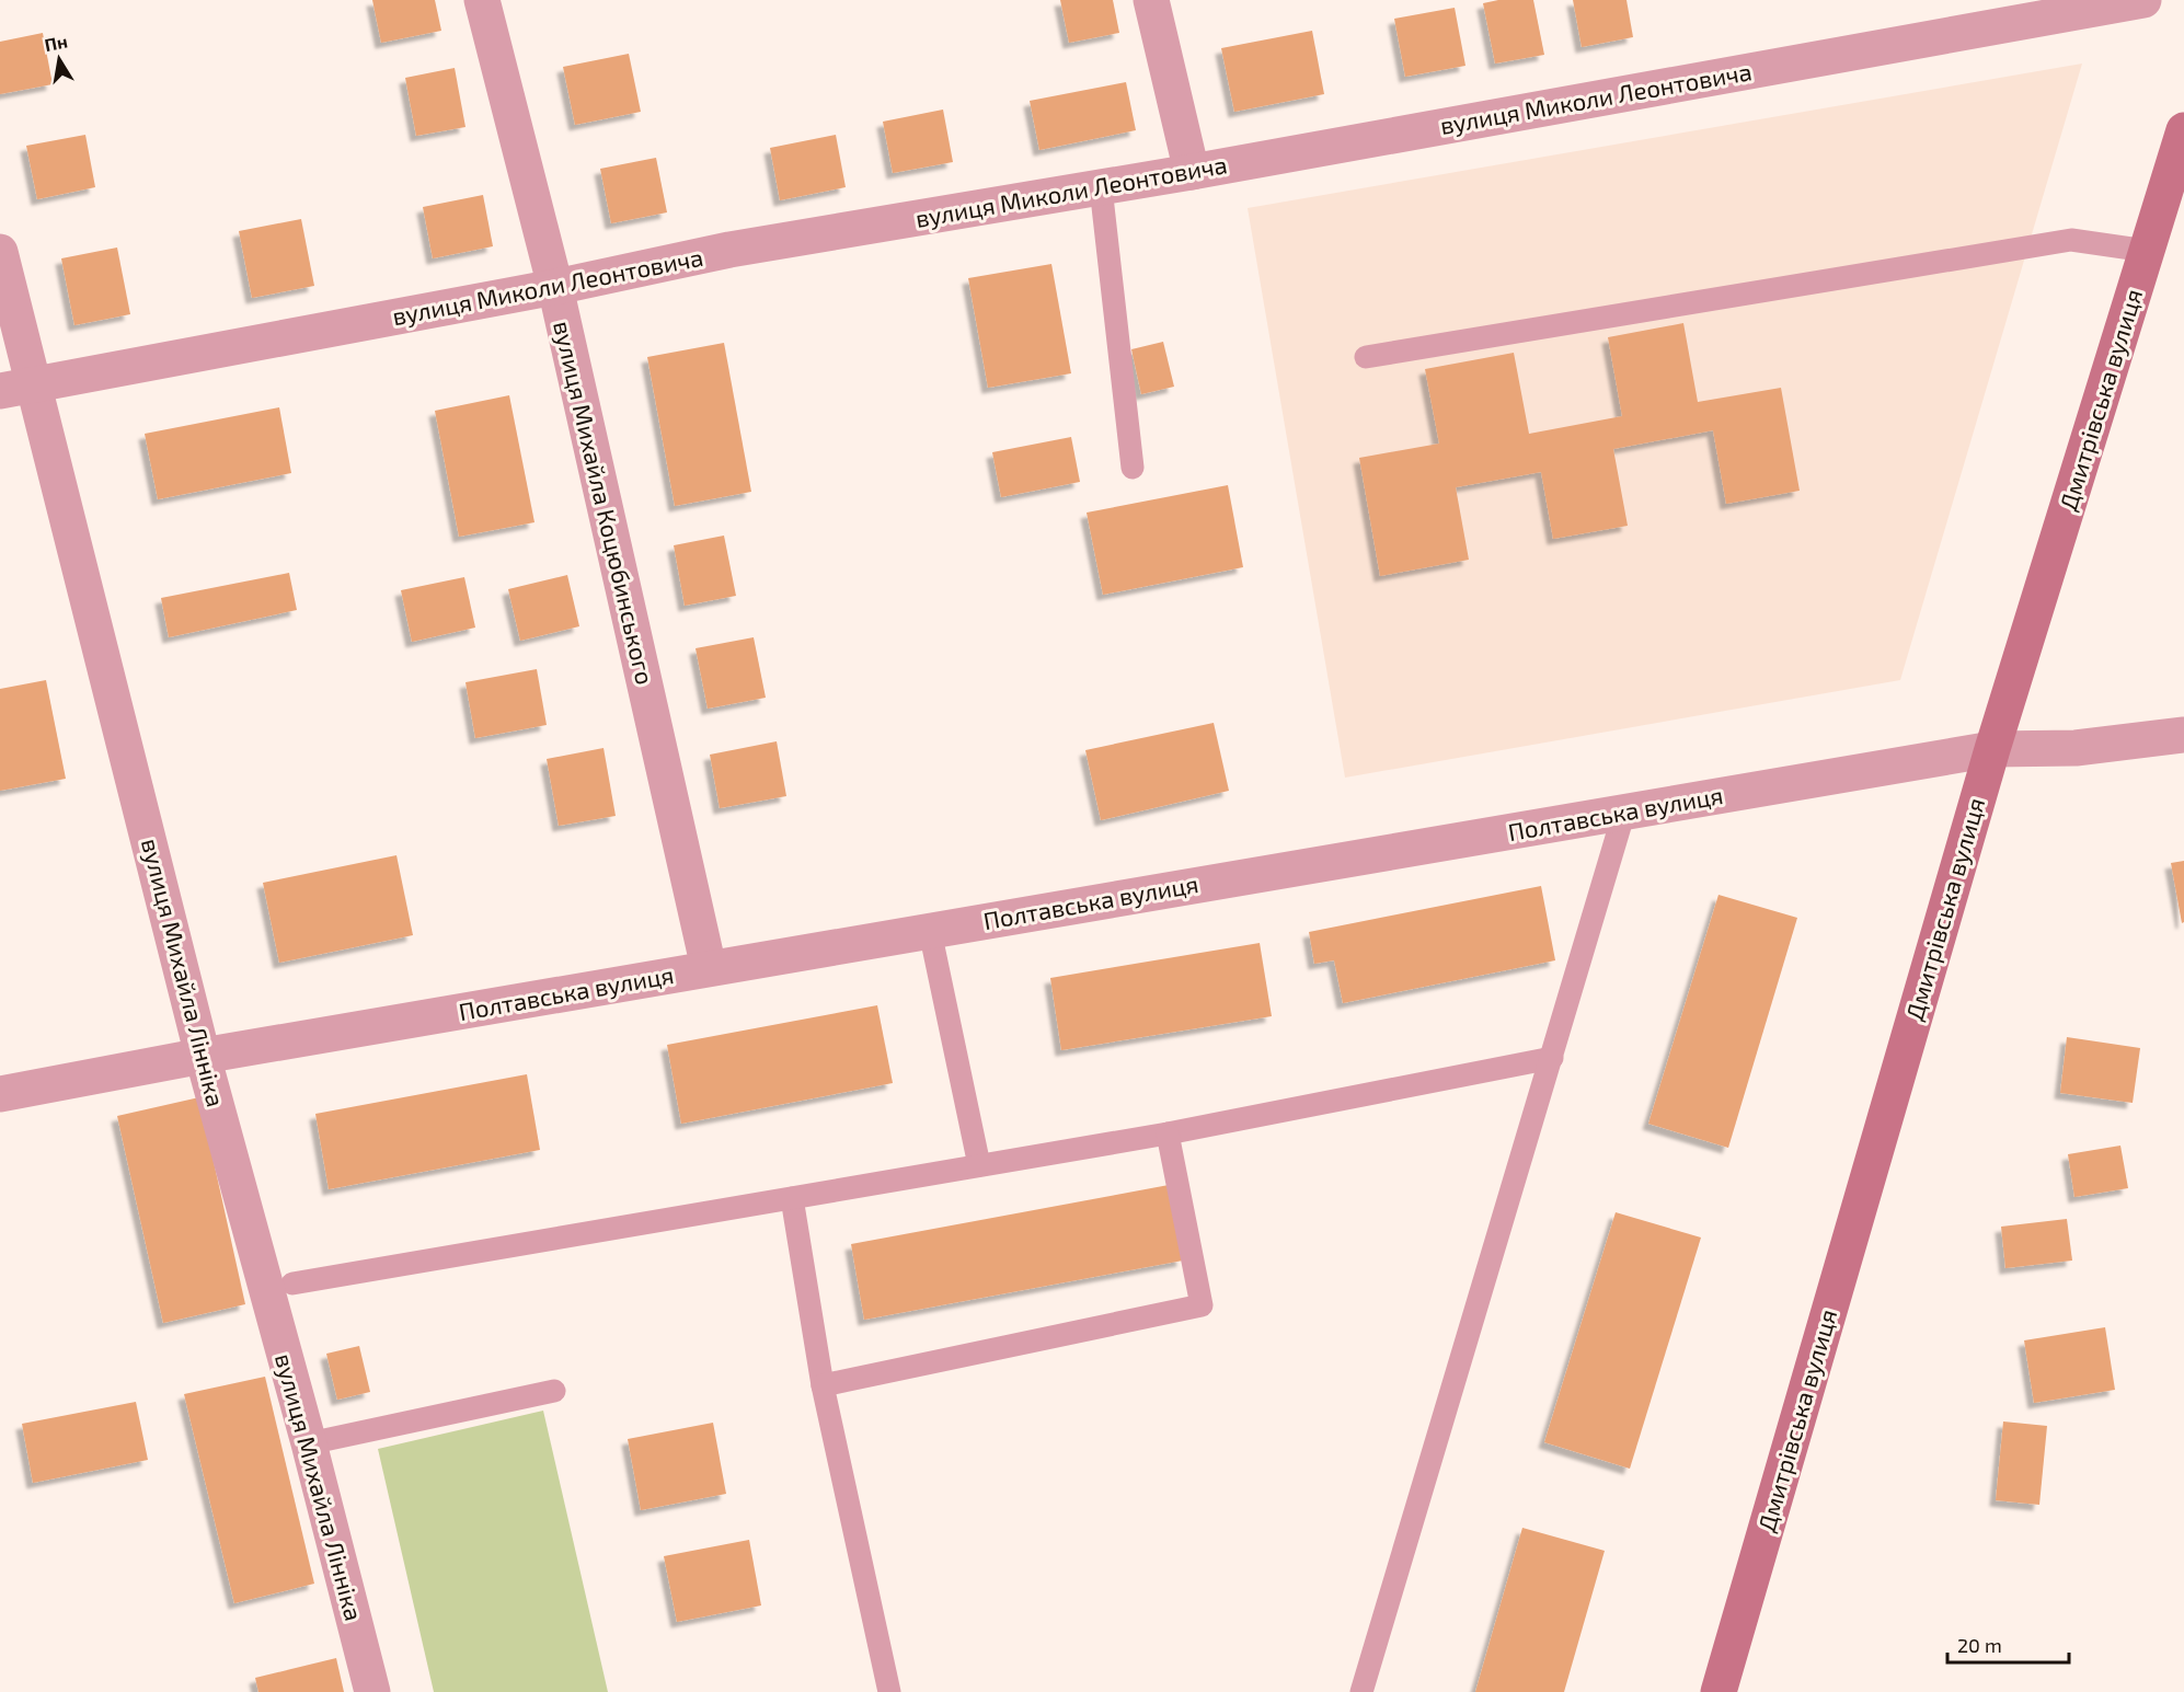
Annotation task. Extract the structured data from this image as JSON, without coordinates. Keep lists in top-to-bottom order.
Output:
{
  "streets": {
    "main road": ["Дмитрівська вулиця"],
    "street": [
      "вулиця Миколи Леонтовича",
      "вулиця Михайла Коцюбинського",
      "Полтавська вулиця",
      "вулиця Михайла Лінніка"
    ]
  },
  "crossings": [
    ["вулиця Миколи Леонтовича", "вулиця Михайла Коцюбинського"],
    ["вулиця Миколи Леонтовича", "вулиця Михайла Лінніка"],
    ["Дмитрівська вулиця", "Полтавська вулиця"],
    ["вулиця Михайла Коцюбинського", "Полтавська вулиця"],
    ["Полтавська вулиця", "вулиця Михайла Лінніка"]
  ],
  "scale_bar": "20 m",
  "north": "top"
}
